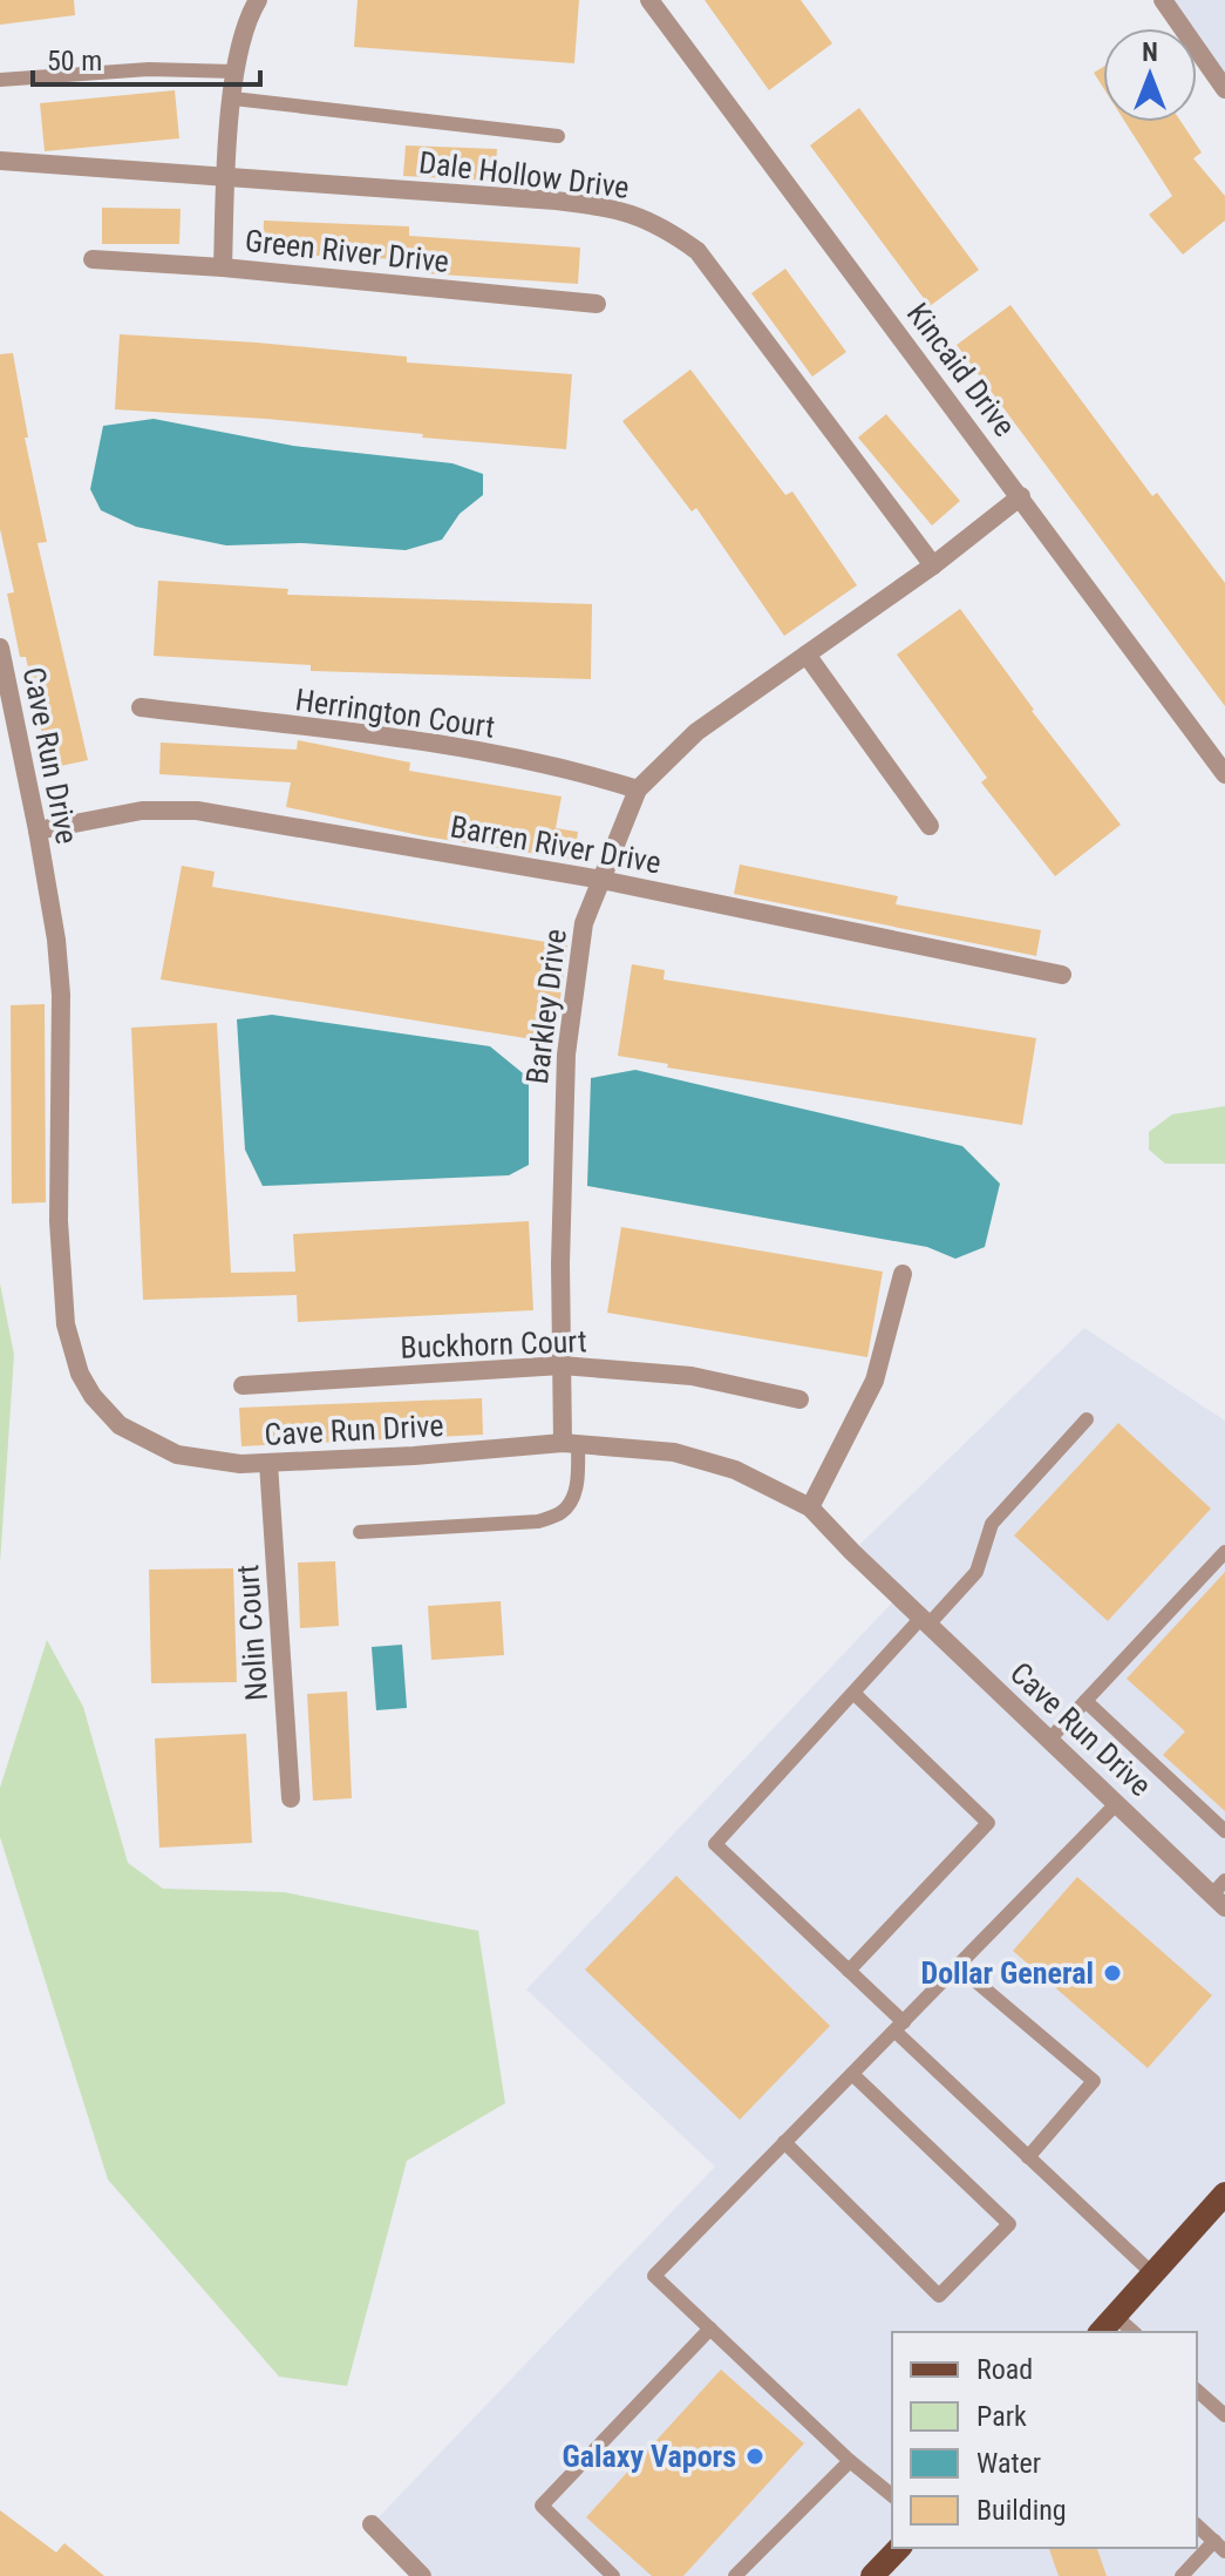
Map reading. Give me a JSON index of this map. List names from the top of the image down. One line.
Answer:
{"streets":{"street":["Dale Hollow Drive","Green River Drive","Kincaid Drive","Herrington Court","Cave Run Drive","Barren River Drive","Barkley Drive","Buckhorn Court","Nolin Court"]},"crossings":[["Dale Hollow Drive","Barkley Drive"],["Kincaid Drive","Barkley Drive"],["Herrington Court","Barkley Drive"],["Cave Run Drive","Barren River Drive"],["Cave Run Drive","Barkley Drive"],["Cave Run Drive","Nolin Court"],["Barren River Drive","Barkley Drive"],["Barkley Drive","Buckhorn Court"]],"places":["Dollar General","Galaxy Vapors"],"legend":["Road","Park","Water","Building"],"scale_bar":"50 m","north":"top"}
